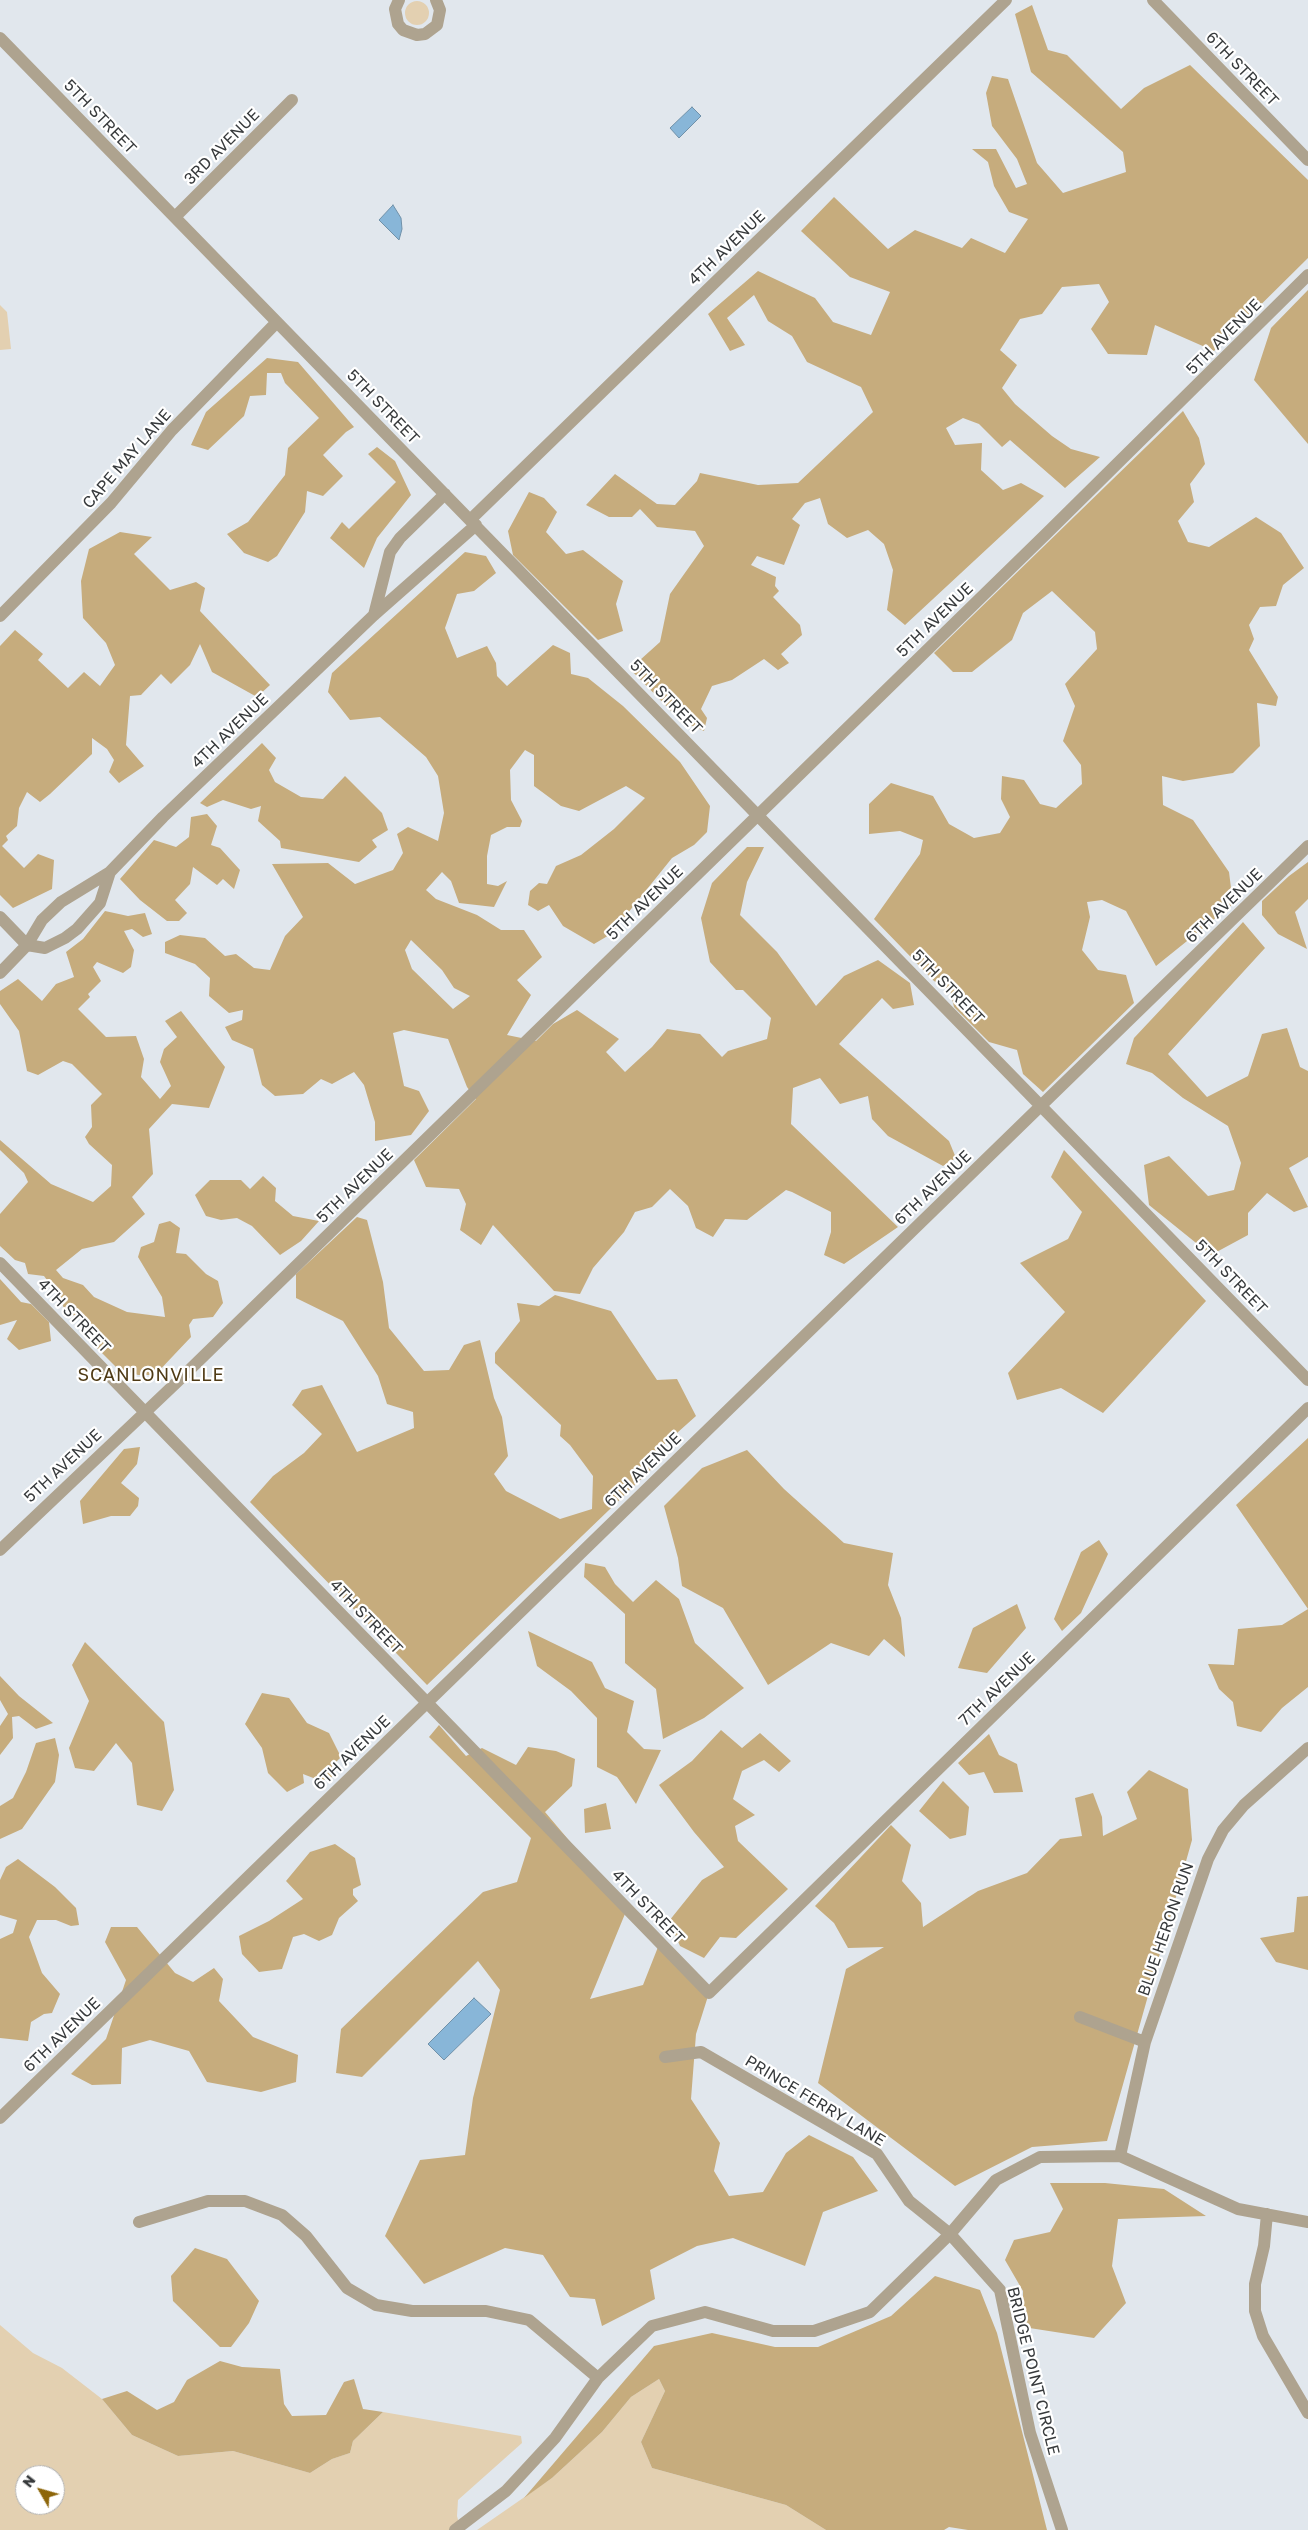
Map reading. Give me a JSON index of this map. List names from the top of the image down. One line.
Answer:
{"streets":{"street":["6TH STREET","5TH STREET","3RD AVENUE","4TH AVENUE","5TH AVENUE","CAPE MAY LANE","6TH AVENUE","4TH STREET","7TH AVENUE","BLUE HERON RUN","PRINCE FERRY LANE","BRIDGE POINT CIRCLE"]},"crossings":[["5TH STREET","3RD AVENUE"],["5TH STREET","4TH AVENUE"],["5TH STREET","5TH AVENUE"],["5TH STREET","CAPE MAY LANE"],["5TH STREET","6TH AVENUE"],["5TH AVENUE","4TH STREET"],["6TH AVENUE","4TH STREET"],["4TH STREET","7TH AVENUE"],["PRINCE FERRY LANE","BRIDGE POINT CIRCLE"]],"districts":["SCANLONVILLE"],"north":"top left"}
